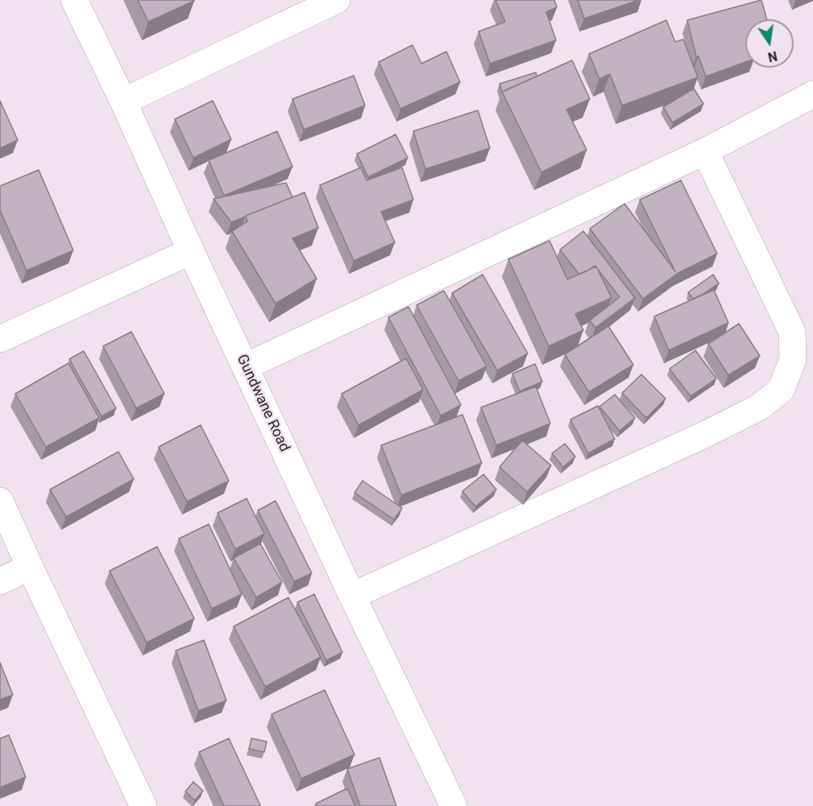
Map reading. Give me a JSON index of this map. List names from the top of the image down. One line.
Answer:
{"streets":{"street":["Gundwane Road"]},"north":"bottom"}
